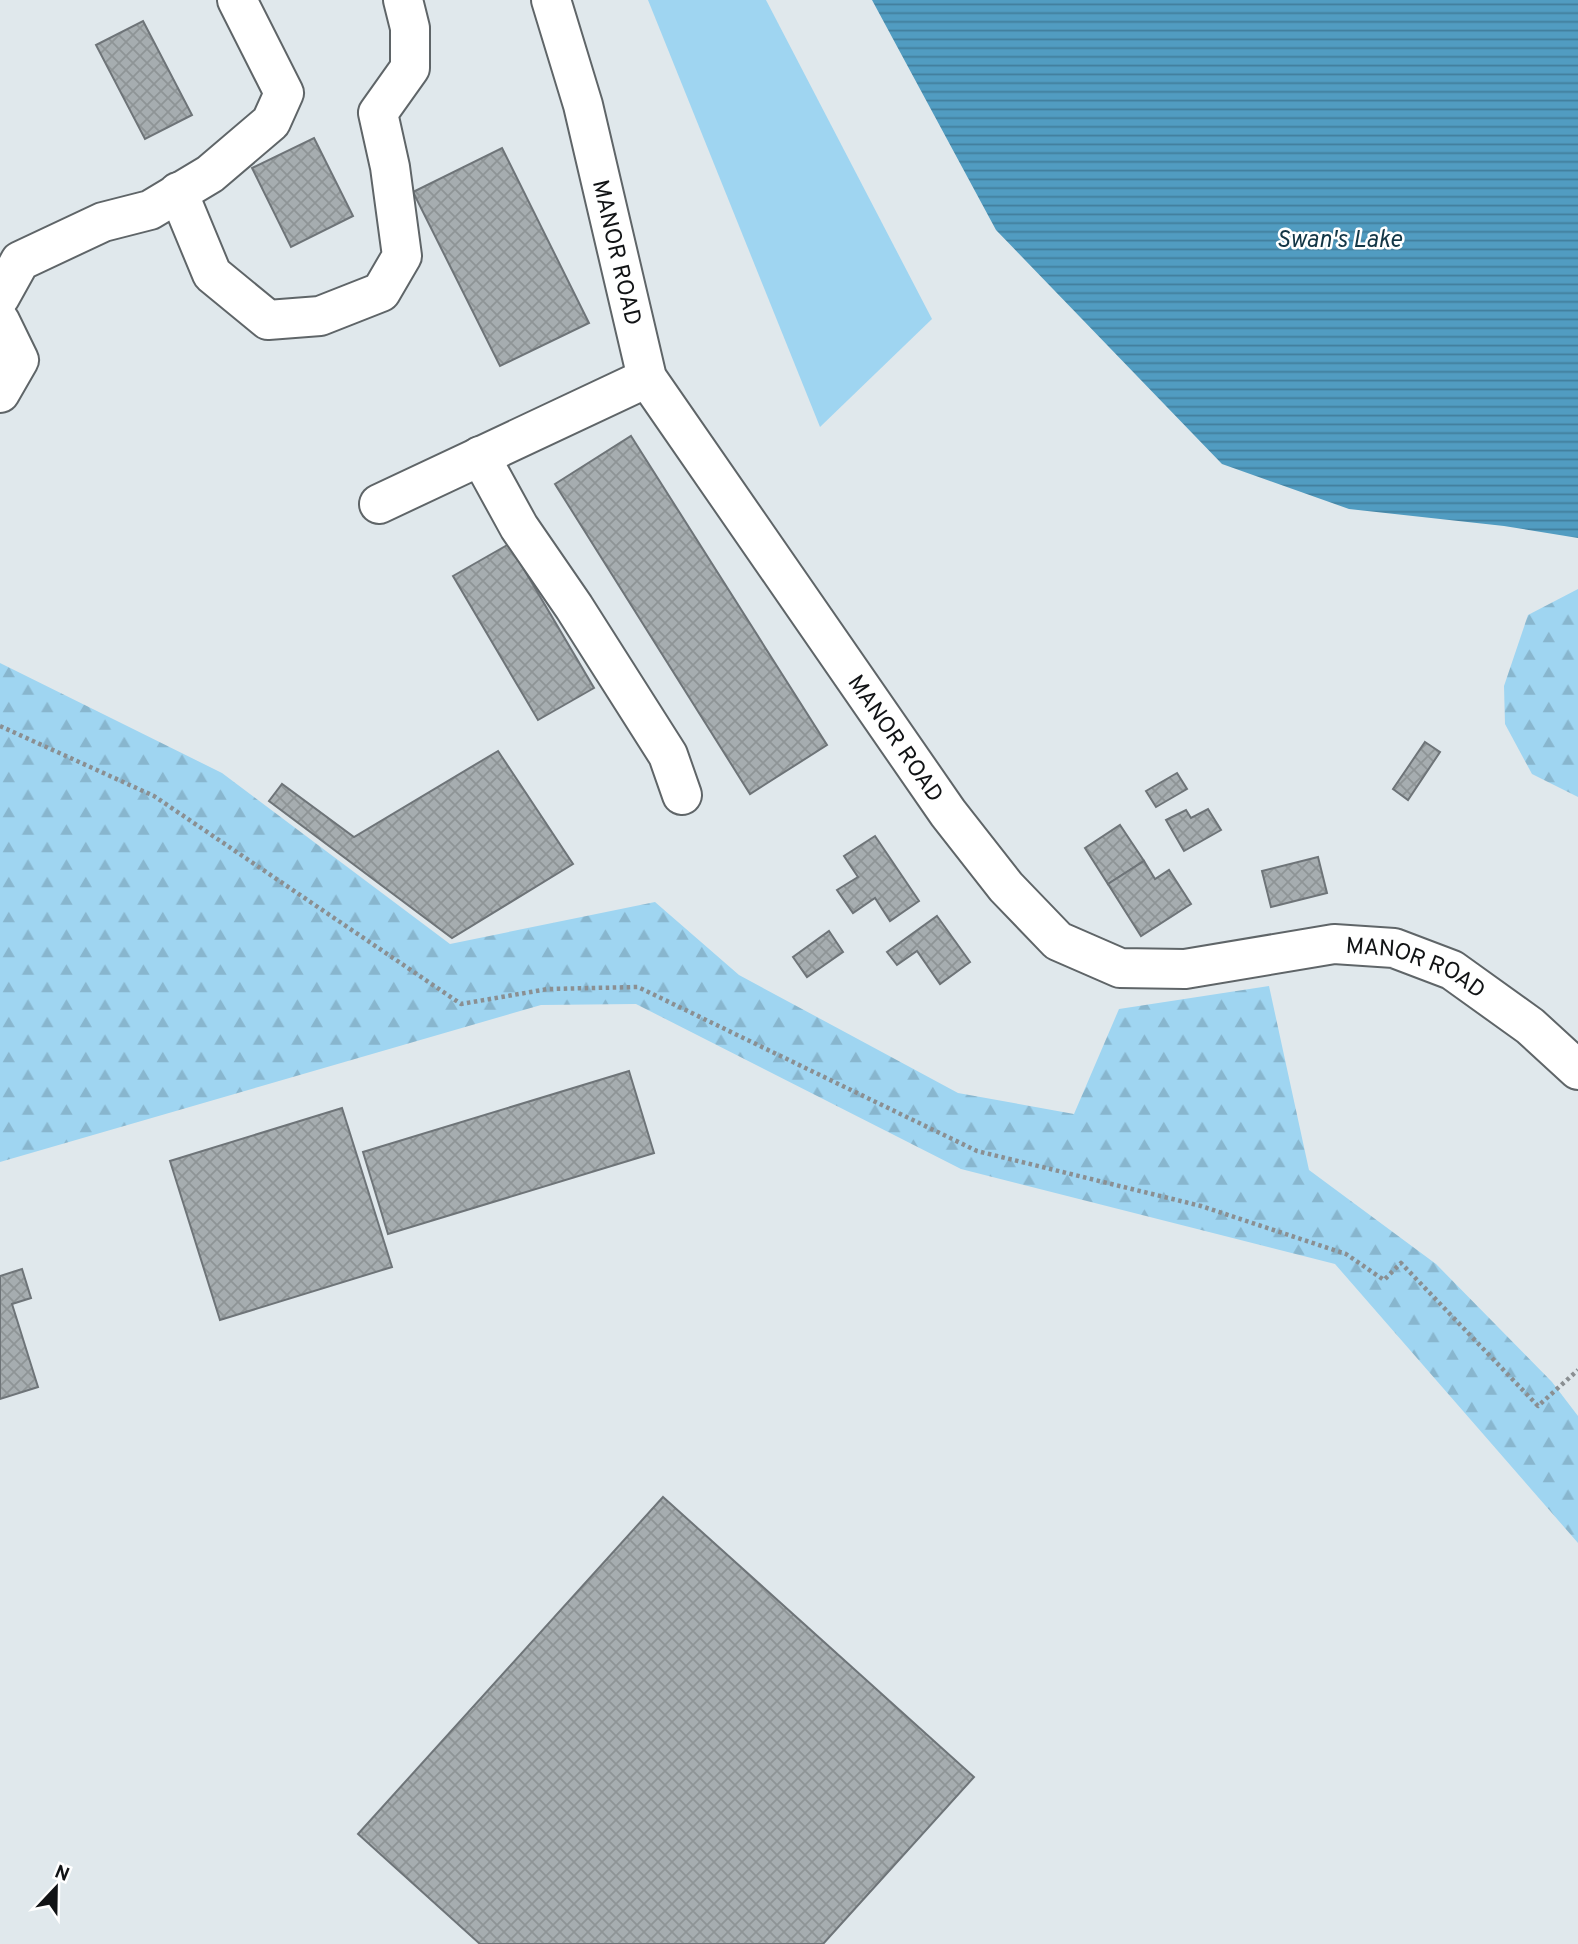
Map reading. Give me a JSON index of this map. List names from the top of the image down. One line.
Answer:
{"streets":{"street":["MANOR ROAD"]},"water":["Swan's Lake"],"north":"top"}
